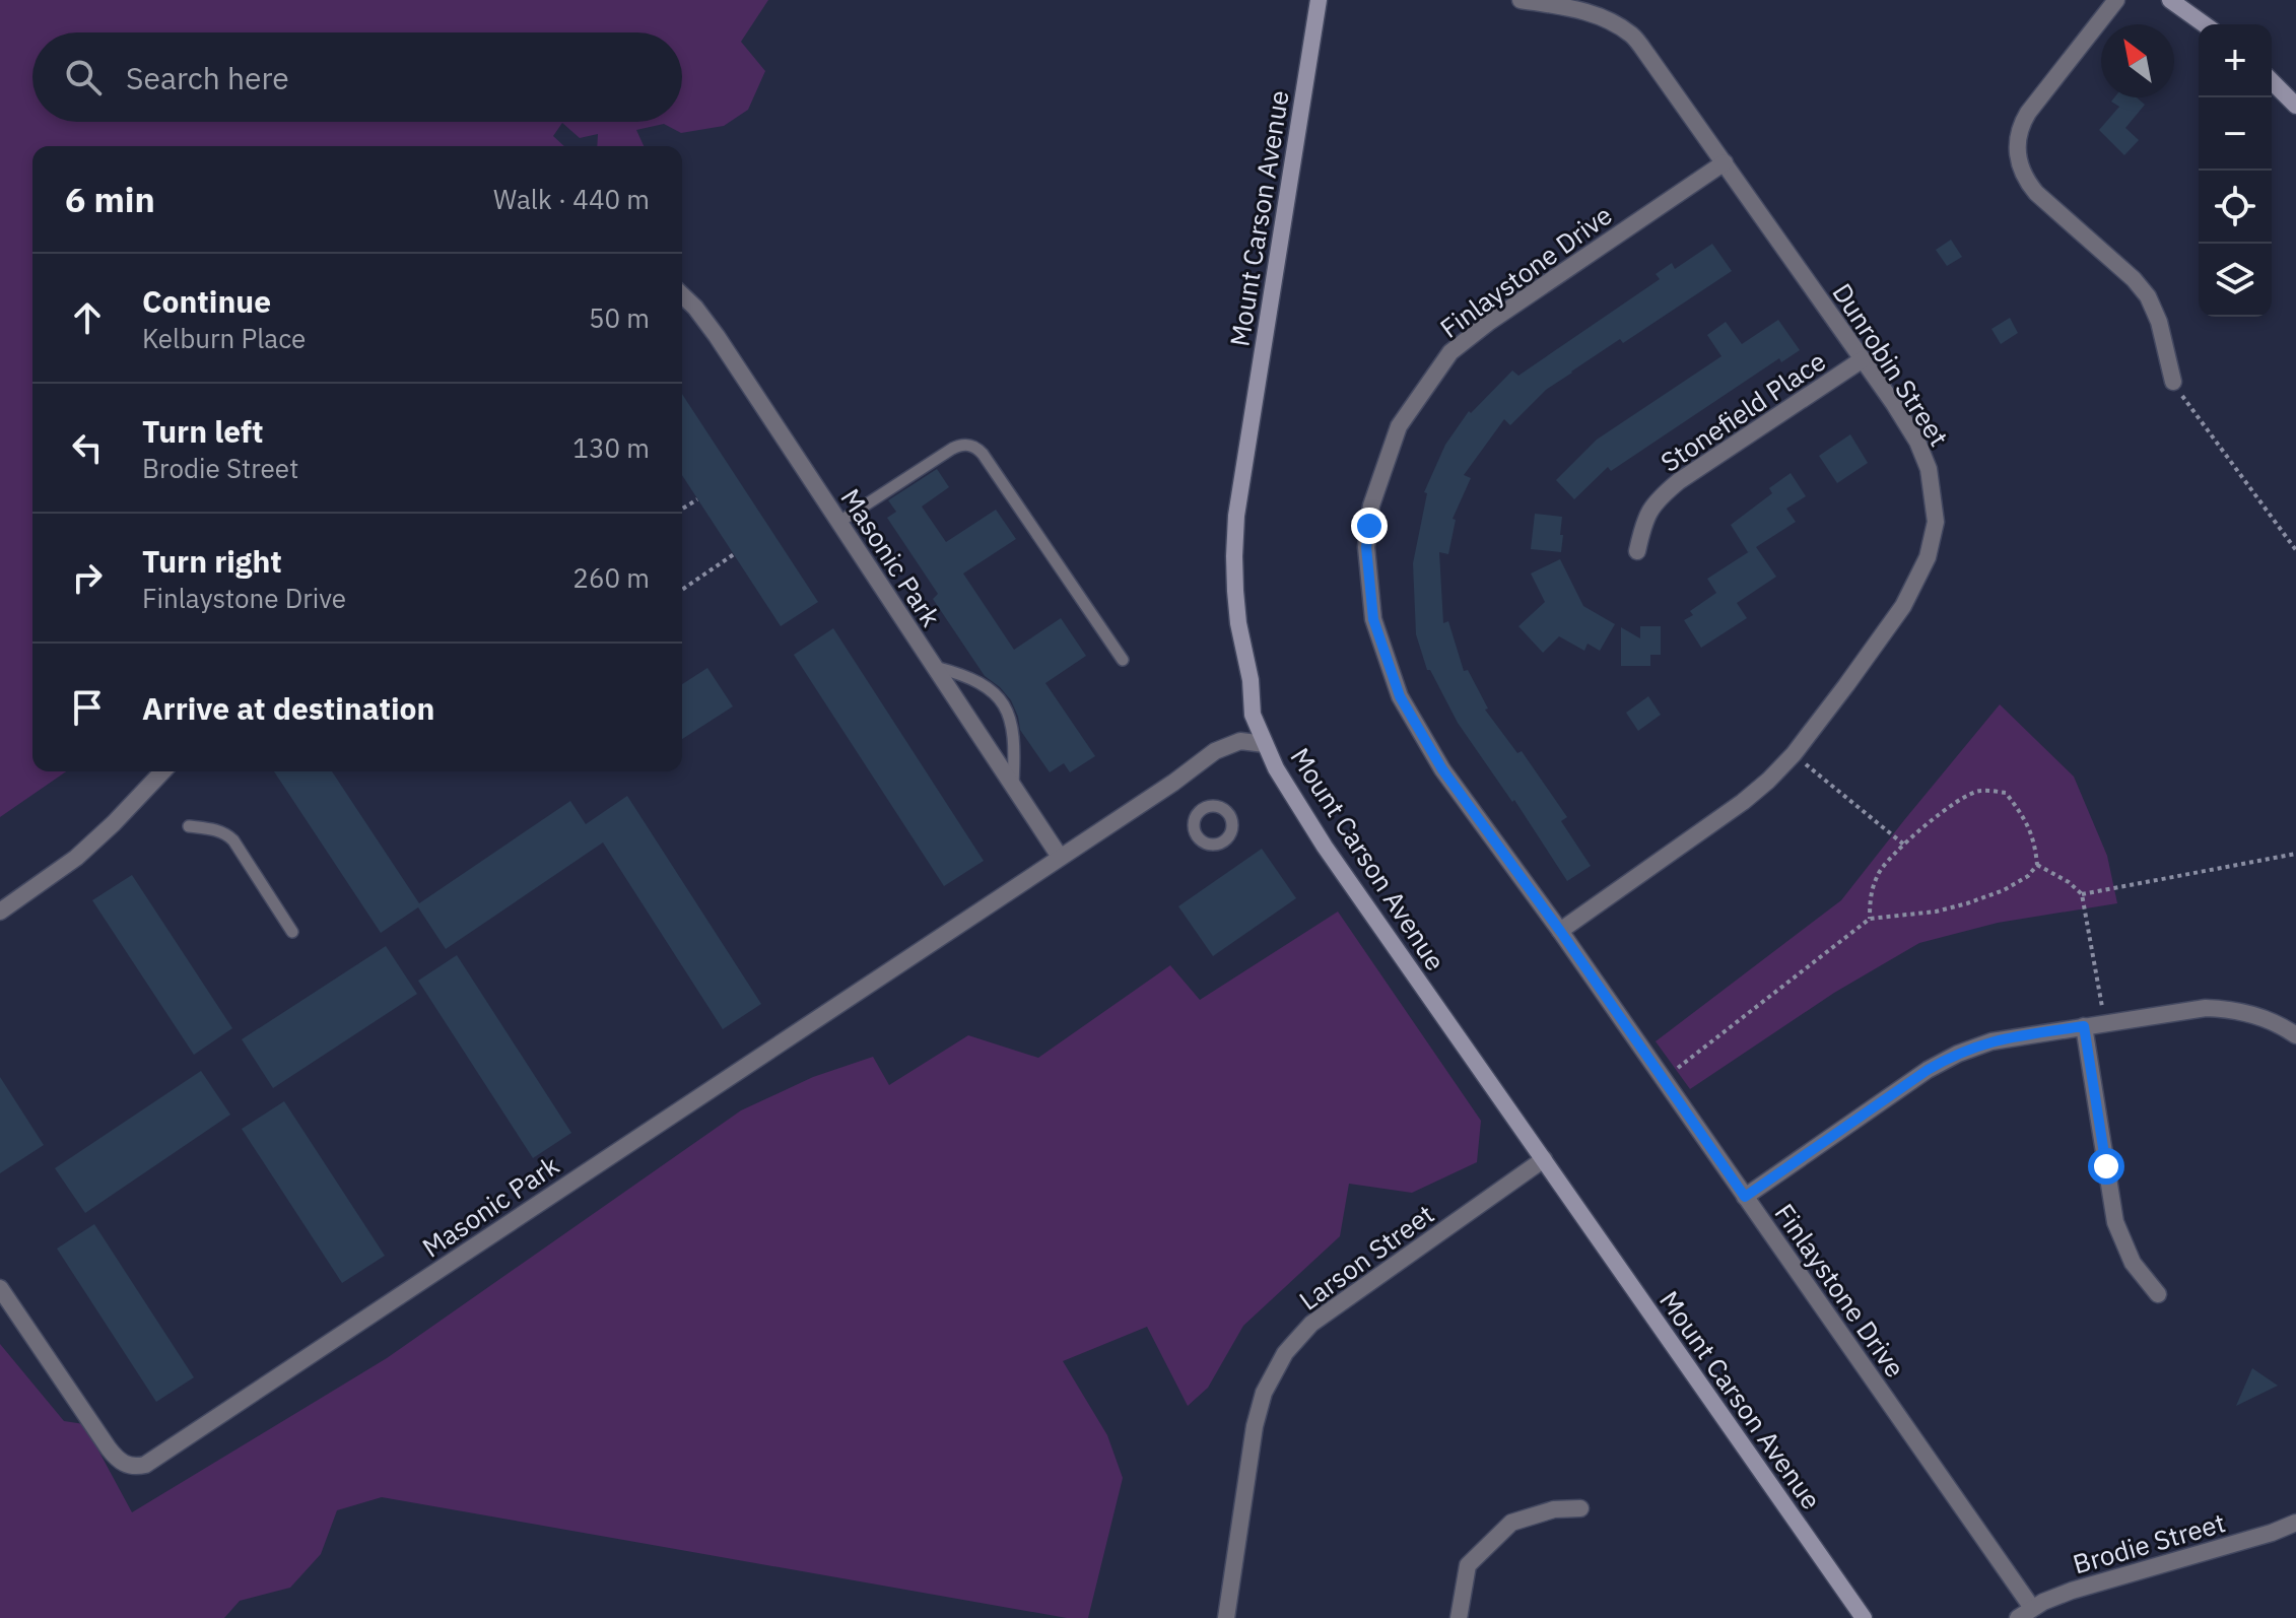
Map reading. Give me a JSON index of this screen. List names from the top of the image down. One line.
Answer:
{"streets":{"main road":["Mount Carson Avenue"],"street":["Finlaystone Drive","Dunrobin Street","Stonefield Place","Masonic Park","Larson Street","Brodie Street"]},"crossings":[["Mount Carson Avenue","Masonic Park"],["Mount Carson Avenue","Larson Street"],["Finlaystone Drive","Dunrobin Street"],["Finlaystone Drive","Brodie Street"],["Dunrobin Street","Stonefield Place"]],"north":"top left","page":{"map_buttons":["+","−"],"search":"Search here","heading":["6 min","Walk · 440 m"],"list":[["Continue","Kelburn Place","50 m"],["Turn left","Brodie Street","130 m"],["Turn right","Finlaystone Drive","260 m"],"Arrive at destination"]}}
